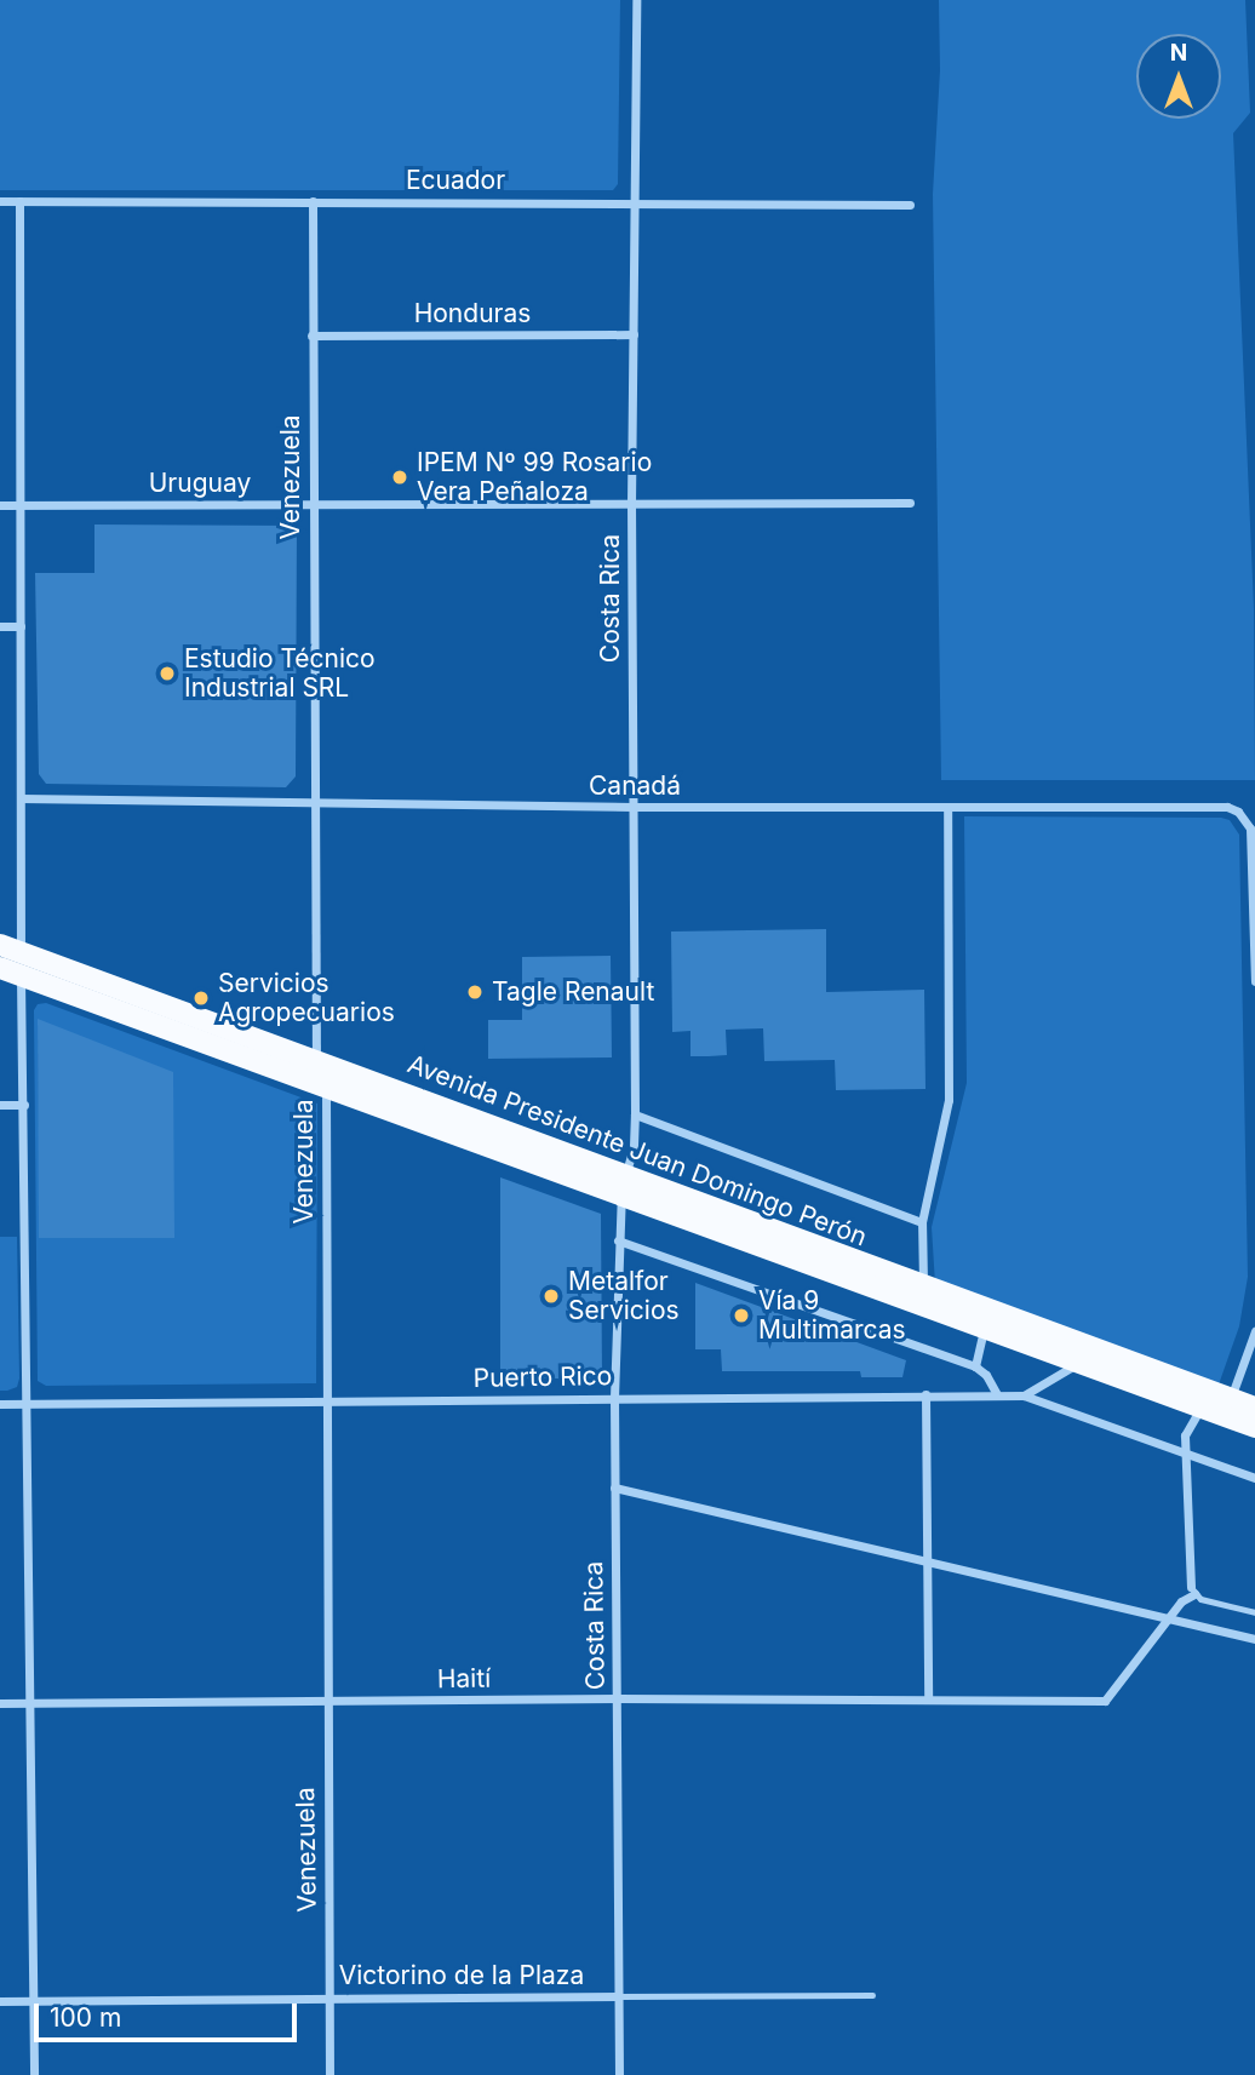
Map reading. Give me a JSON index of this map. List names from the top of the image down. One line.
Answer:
{"streets":{"main road":["Avenida Presidente Juan Domingo Perón"],"street":["Ecuador","Honduras","Venezuela","Uruguay","Costa Rica","Canadá","Puerto Rico","Haití","Victorino de la Plaza"]},"crossings":[["Ecuador","Venezuela"],["Ecuador","Costa Rica"],["Honduras","Venezuela"],["Honduras","Costa Rica"],["Venezuela","Uruguay"],["Venezuela","Canadá"],["Venezuela","Avenida Presidente Juan Domingo Perón"],["Venezuela","Puerto Rico"],["Venezuela","Haití"],["Venezuela","Victorino de la Plaza"],["Uruguay","Costa Rica"],["Costa Rica","Canadá"],["Costa Rica","Avenida Presidente Juan Domingo Perón"],["Costa Rica","Puerto Rico"],["Costa Rica","Haití"],["Costa Rica","Victorino de la Plaza"]],"places":["IPEM Nº 99 Rosario Vera Peñaloza","Estudio Técnico Industrial SRL","Tagle Renault","Servicios Agropecuarios","Metalfor Servicios","Vía 9 Multimarcas"],"scale_bar":"100 m","north":"top"}
